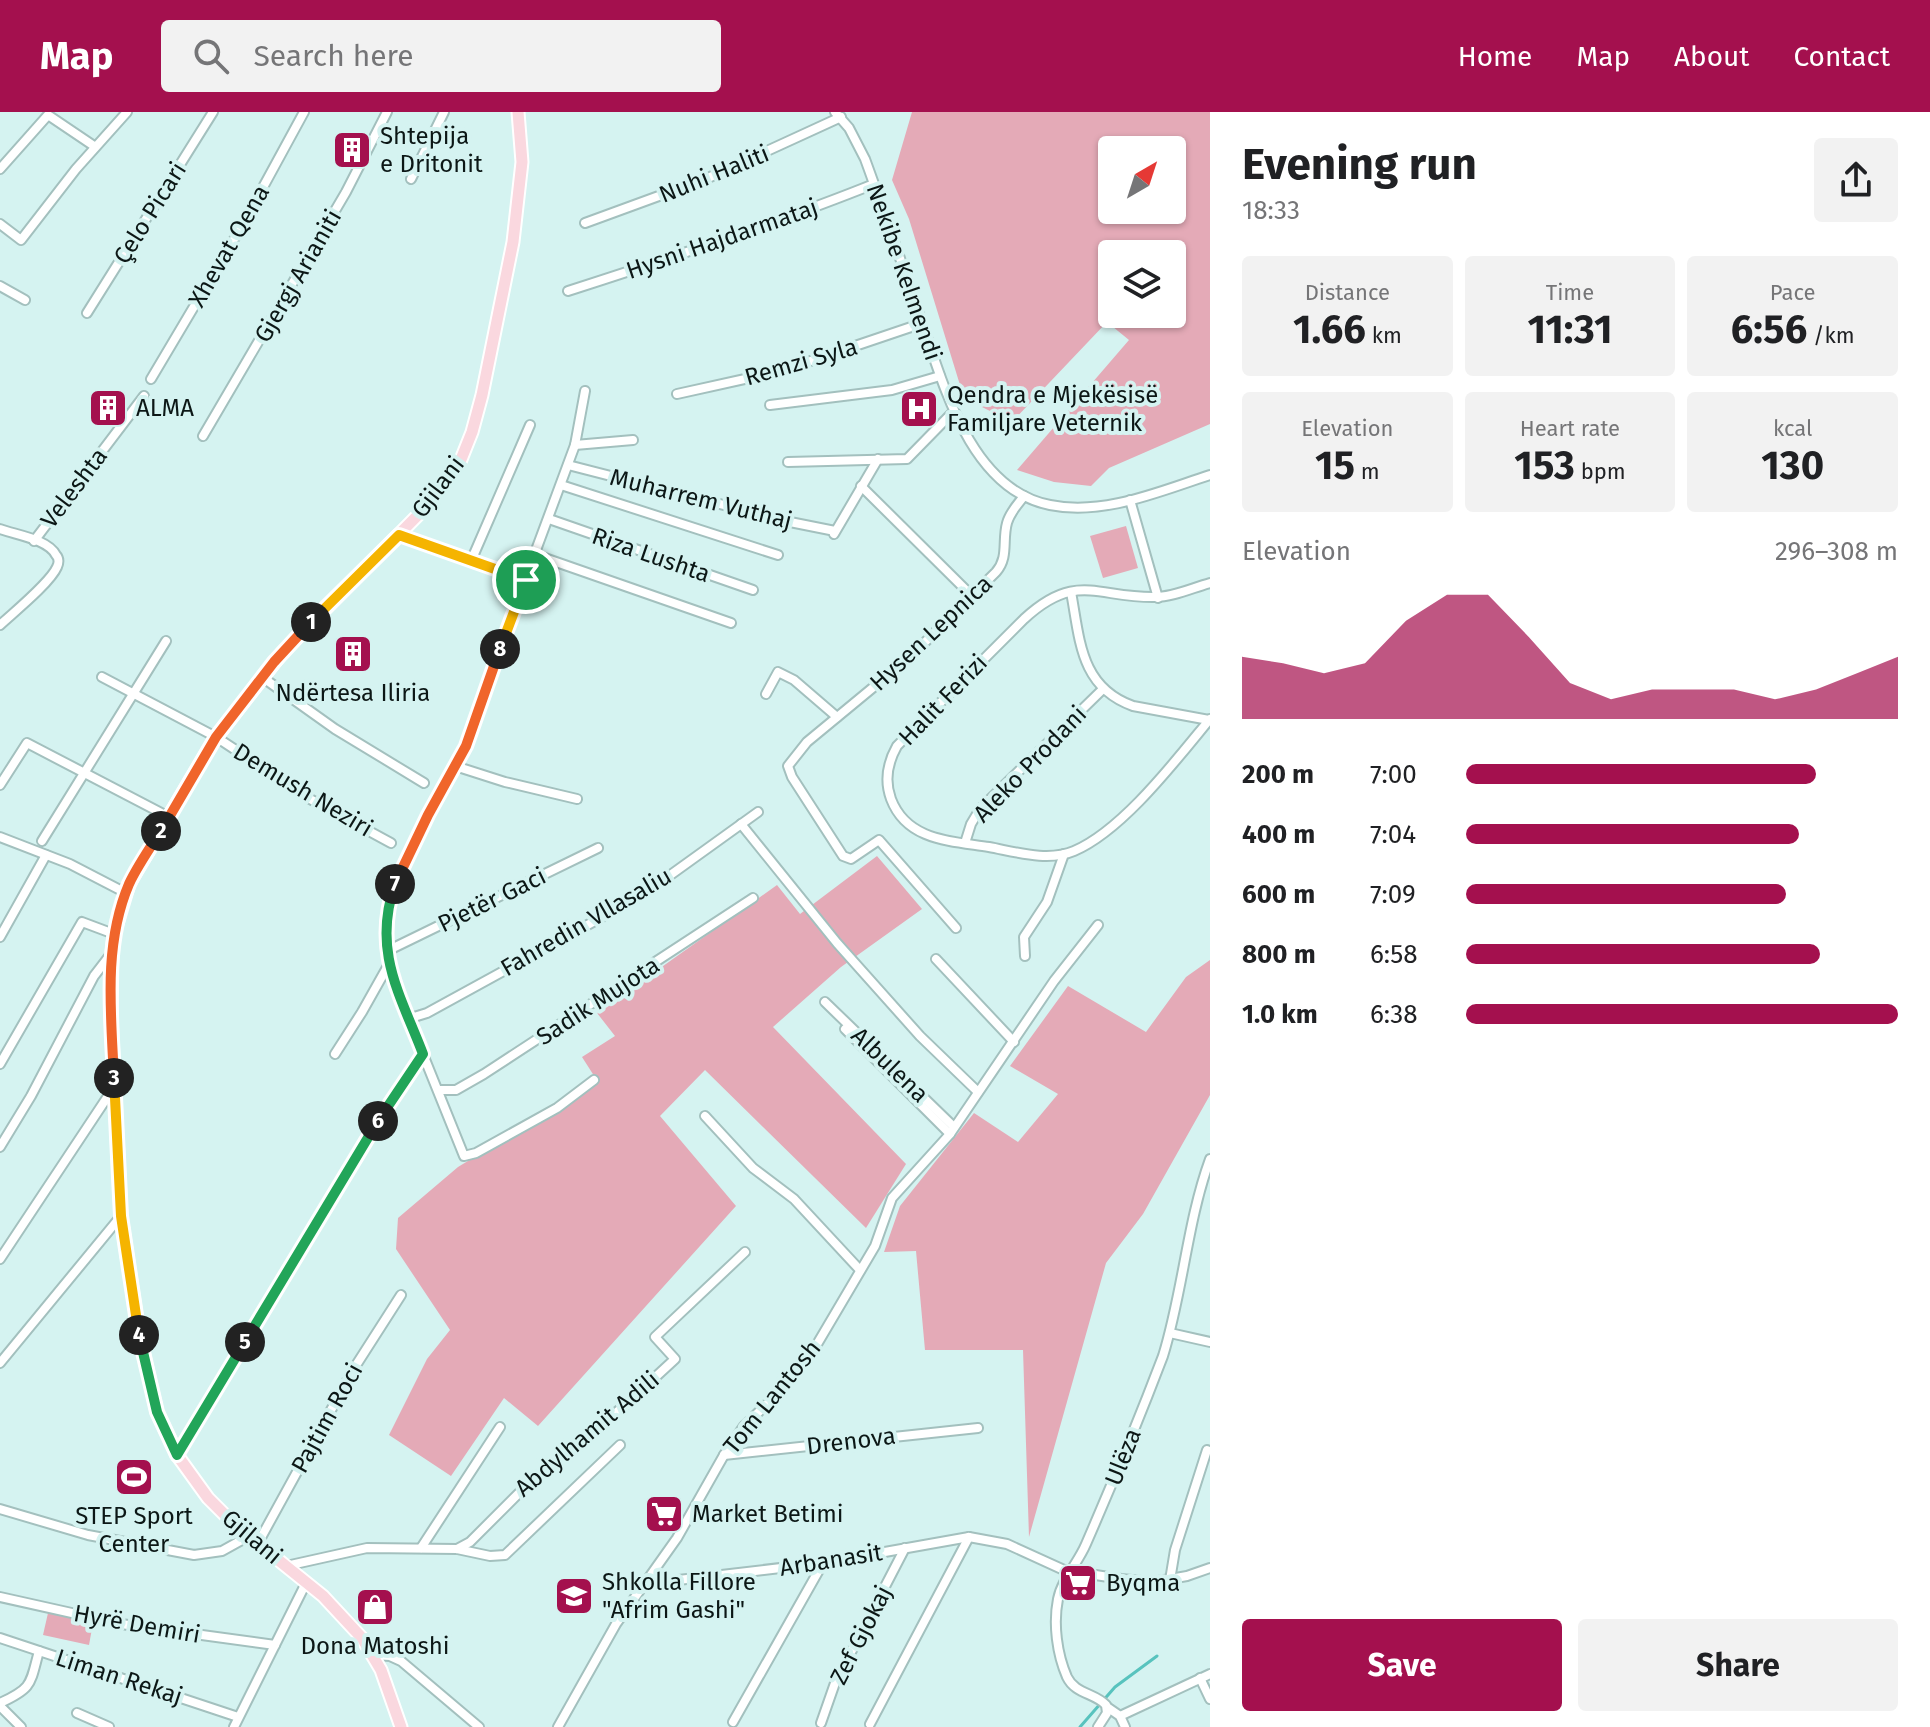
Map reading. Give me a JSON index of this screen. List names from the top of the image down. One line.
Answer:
{"streets":{"main road":["Gjilani"],"street":["Nuhi Haliti","Çelo Picari","Hysni Hajdarmataj","Xhevat Qena","Nekibe Kelmendi","Gjergj Arianiti","Remzi Syla","Veleshta","Muharrem Vuthaj","Riza Lushta","Hysen Lepnica","Halit Ferizi","Aleko Prodani","Demush Neziri","Pjetër Gaci","Fahredin Vllasaliu","Sadik Mujota","Albulena","Tom Lantosh","Pajtim Roci","Abdylhamit Adili","Drenova","Ulëza","Arbanasit","Hyrë Demiri","Zef Gjokaj","Liman Rekaj"]},"crossings":[["Nuhi Haliti","Nekibe Kelmendi"],["Hysni Hajdarmataj","Nekibe Kelmendi"],["Nekibe Kelmendi","Remzi Syla"],["Nekibe Kelmendi","Hysen Lepnica"],["Gjilani","Demush Neziri"],["Gjilani","Pajtim Roci"],["Halit Ferizi","Aleko Prodani"],["Albulena","Tom Lantosh"],["Tom Lantosh","Drenova"],["Tom Lantosh","Arbanasit"],["Ulëza","Arbanasit"],["Arbanasit","Zef Gjokaj"]],"places":{"building":["Shtepija e Dritonit","ALMA","Ndërtesa Iliria"],"hospital":["Qendra e Mjekësisë Familjare Veternik"],"sports":["STEP Sport Center"],"supermarket":["Market Betimi","Byqma"],"school or university":["Shkolla Fillore \"Afrim Gashi\""],"shop":["Dona Matoshi"]},"north":"top right","page":{"header":"Map","search":"Search here","nav":["Home","Map","About","Contact"],"heading":["Evening run","18:33"],"stats":[["Distance","1.66 km"],["Time","11:31"],["Pace","6:56 /km"],["Elevation","15 m"],["Heart rate","153 bpm"],["kcal","130"]],"chart":["Elevation","296–308 m"],"pins":["1","8","2","7","3","6","4","5"],"list":[{"name":"200 m","note":"7:00"},{"name":"400 m","note":"7:04"},{"name":"600 m","note":"7:09"},{"name":"800 m","note":"6:58"},{"name":"1.0 km","note":"6:38"}],"buttons":["Save","Share"]}}
